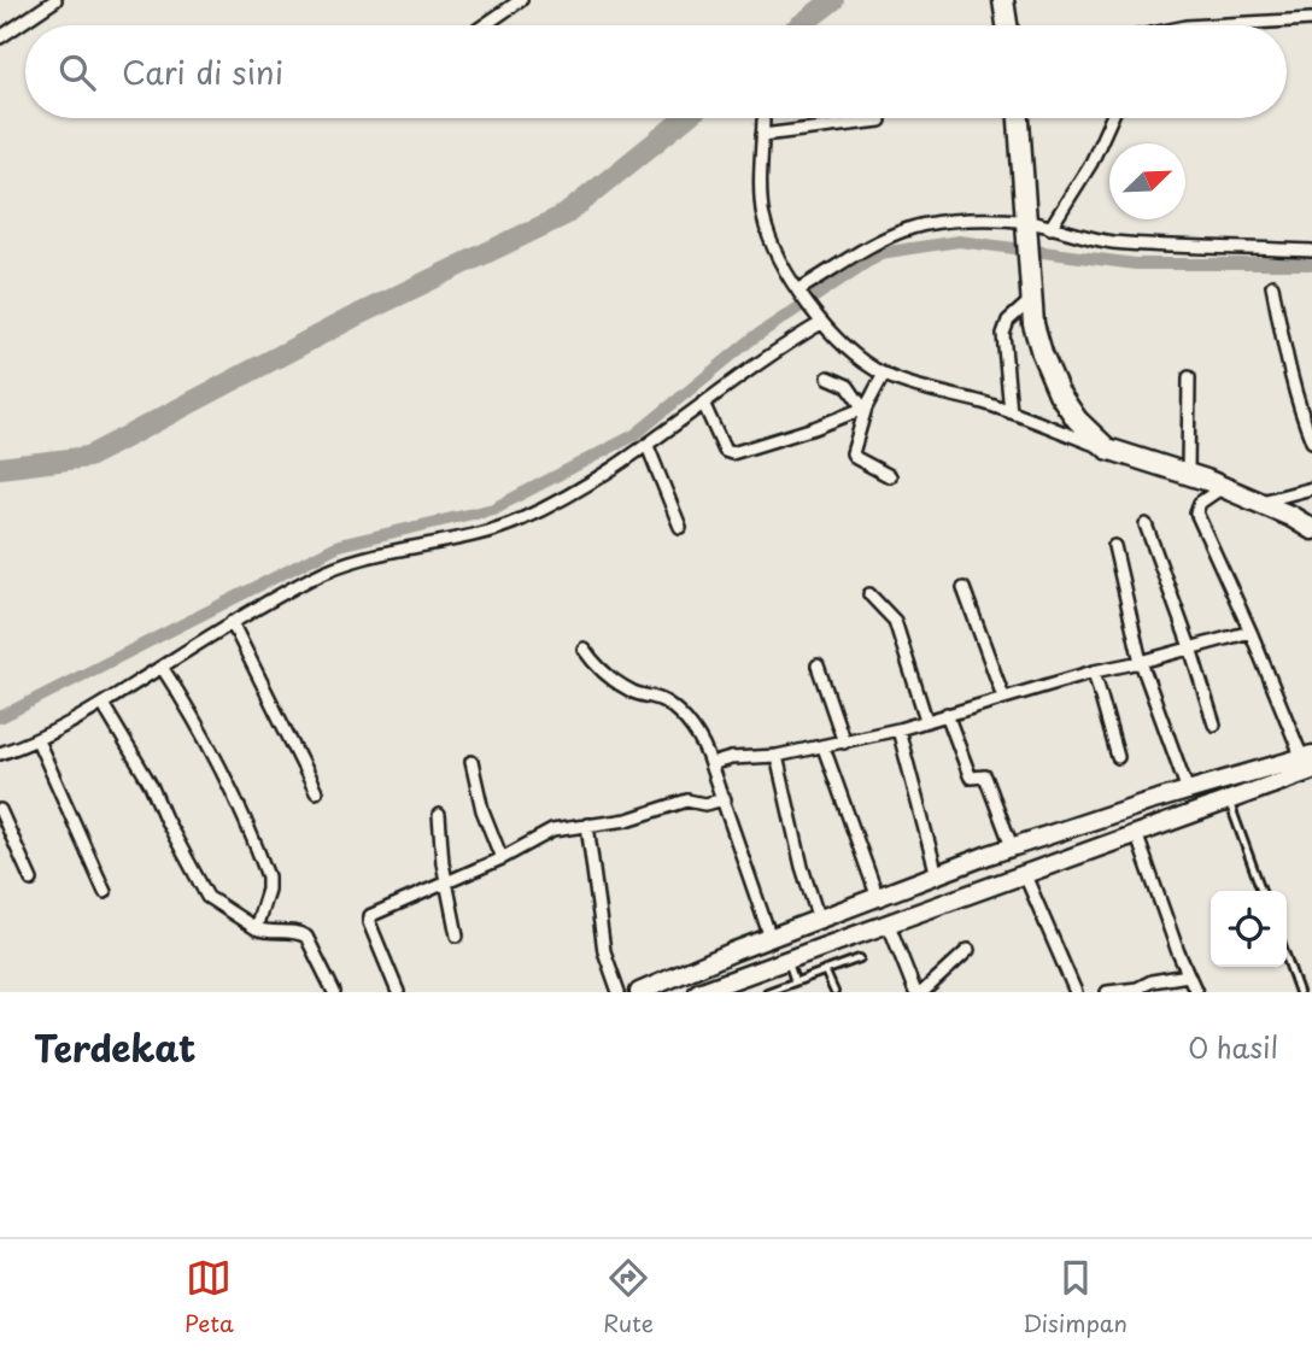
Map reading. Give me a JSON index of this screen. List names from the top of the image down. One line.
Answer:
{"north":"top right","page":{"search":"Cari di sini","heading":["Terdekat","0 hasil"],"nav":["Peta","Rute","Disimpan"]}}
